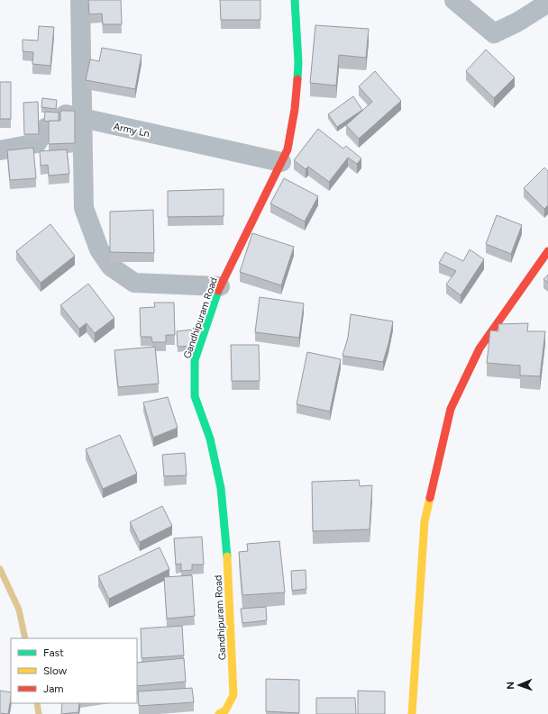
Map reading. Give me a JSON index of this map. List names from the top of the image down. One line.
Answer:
{"streets":{"street":["Army Ln","Gandhipuram Road"]},"crossings":[["Army Ln","Gandhipuram Road"]],"legend":["Fast","Slow","Jam"],"north":"left"}
